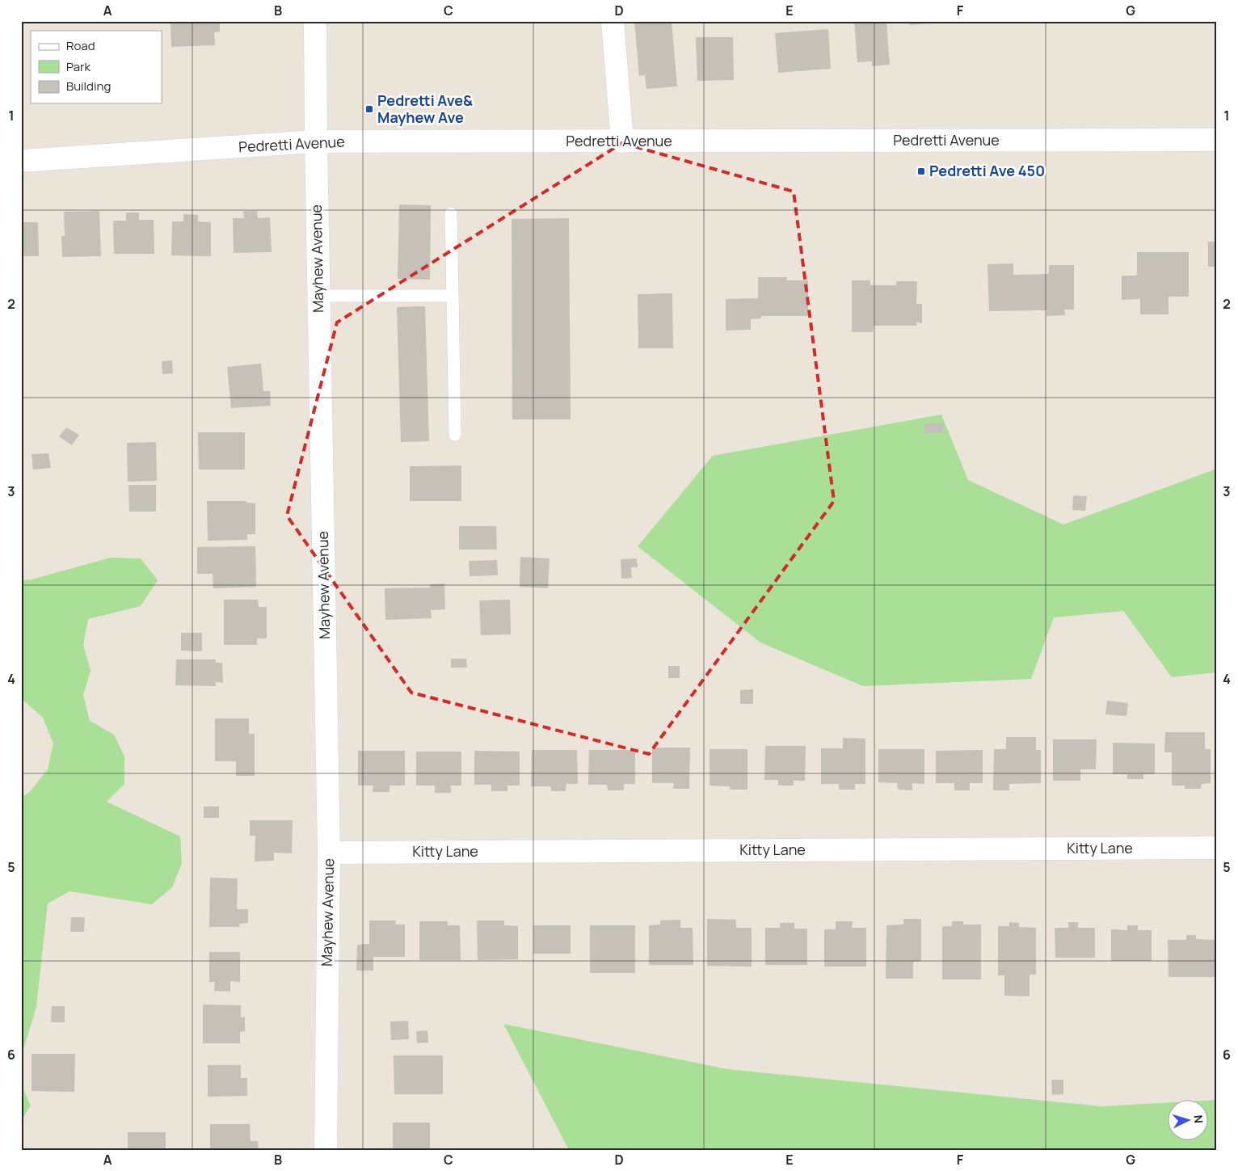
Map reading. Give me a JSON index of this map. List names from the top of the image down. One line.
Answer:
{"streets":{"street":["Pedretti Avenue","Mayhew Avenue","Kitty Lane"]},"crossings":[["Pedretti Avenue","Mayhew Avenue"],["Mayhew Avenue","Kitty Lane"]],"places":{"transit":["Pedretti Ave& Mayhew Ave","Pedretti Ave 450"]},"legend":["Road","Park","Building"],"north":"right","grid":{"columns":["A","B","C","D","E","F","G"],"rows":["1","2","3","4","5","6"]}}
